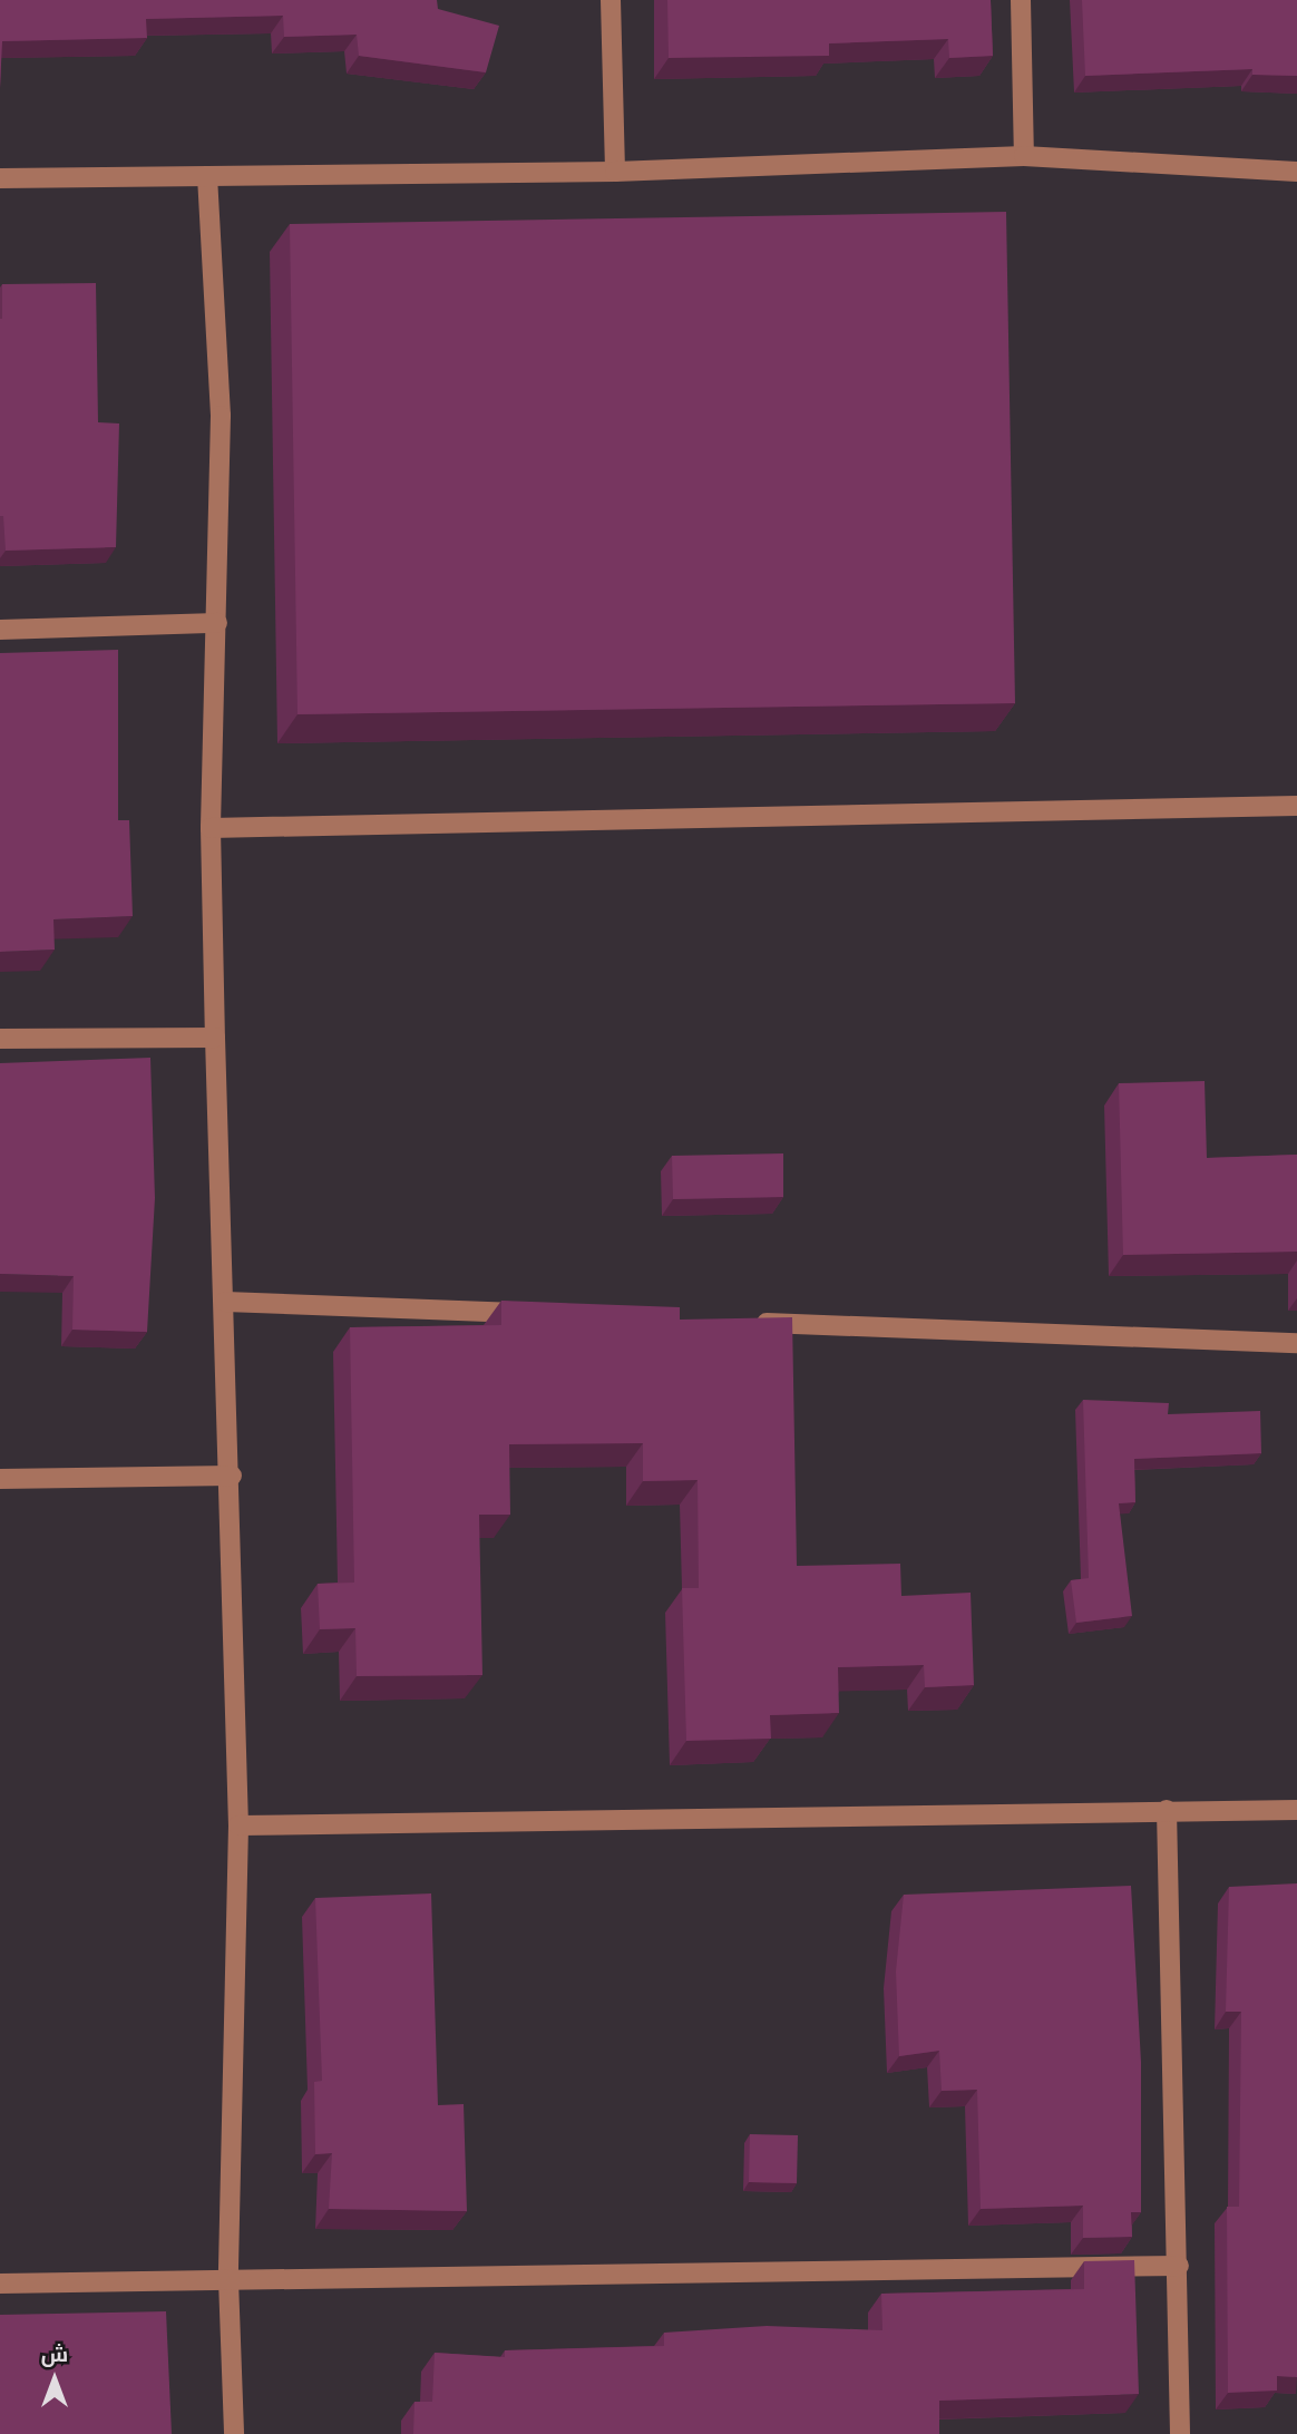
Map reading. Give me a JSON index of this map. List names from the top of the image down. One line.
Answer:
{"north":"top"}
